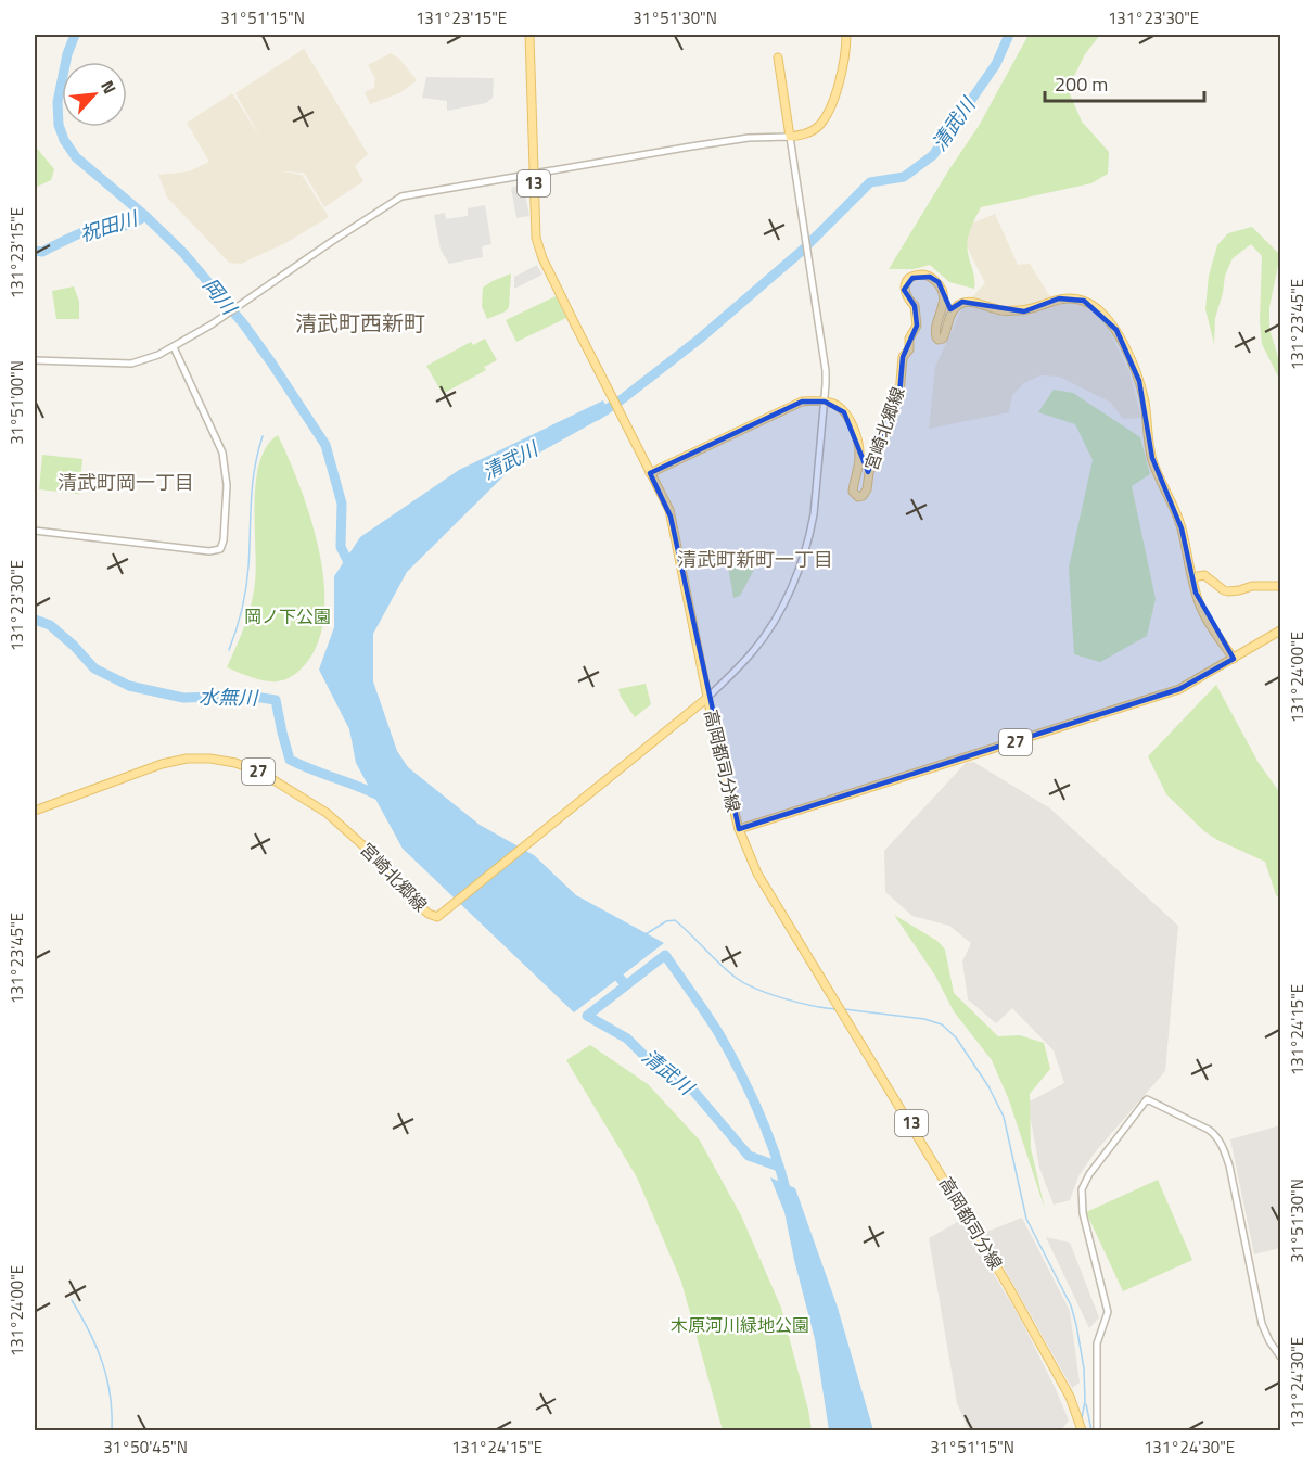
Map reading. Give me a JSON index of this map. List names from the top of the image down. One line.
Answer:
{"streets":{"main road":["13","宮崎北郷線","27","高岡都司分線"]},"crossings":[["宮崎北郷線","27"],["宮崎北郷線","高岡都司分線"],["27","高岡都司分線"]],"districts":["清武町西新町","清武町岡一丁目","清武町新町一丁目"],"water":["清武川","祝田川","岡川","水無川"],"parks":["岡ノ下公園","木原河川緑地公園"],"scale_bar":"200 m","north":"top right","coordinates":["31°51'15\"N","131°23'15\"E","31°51'30\"N","131°23'30\"E","131°23'45\"E","31°51'00\"N","131°24'00\"E","131°24'15\"E","131°24'30\"E","31°50'45\"N"]}
